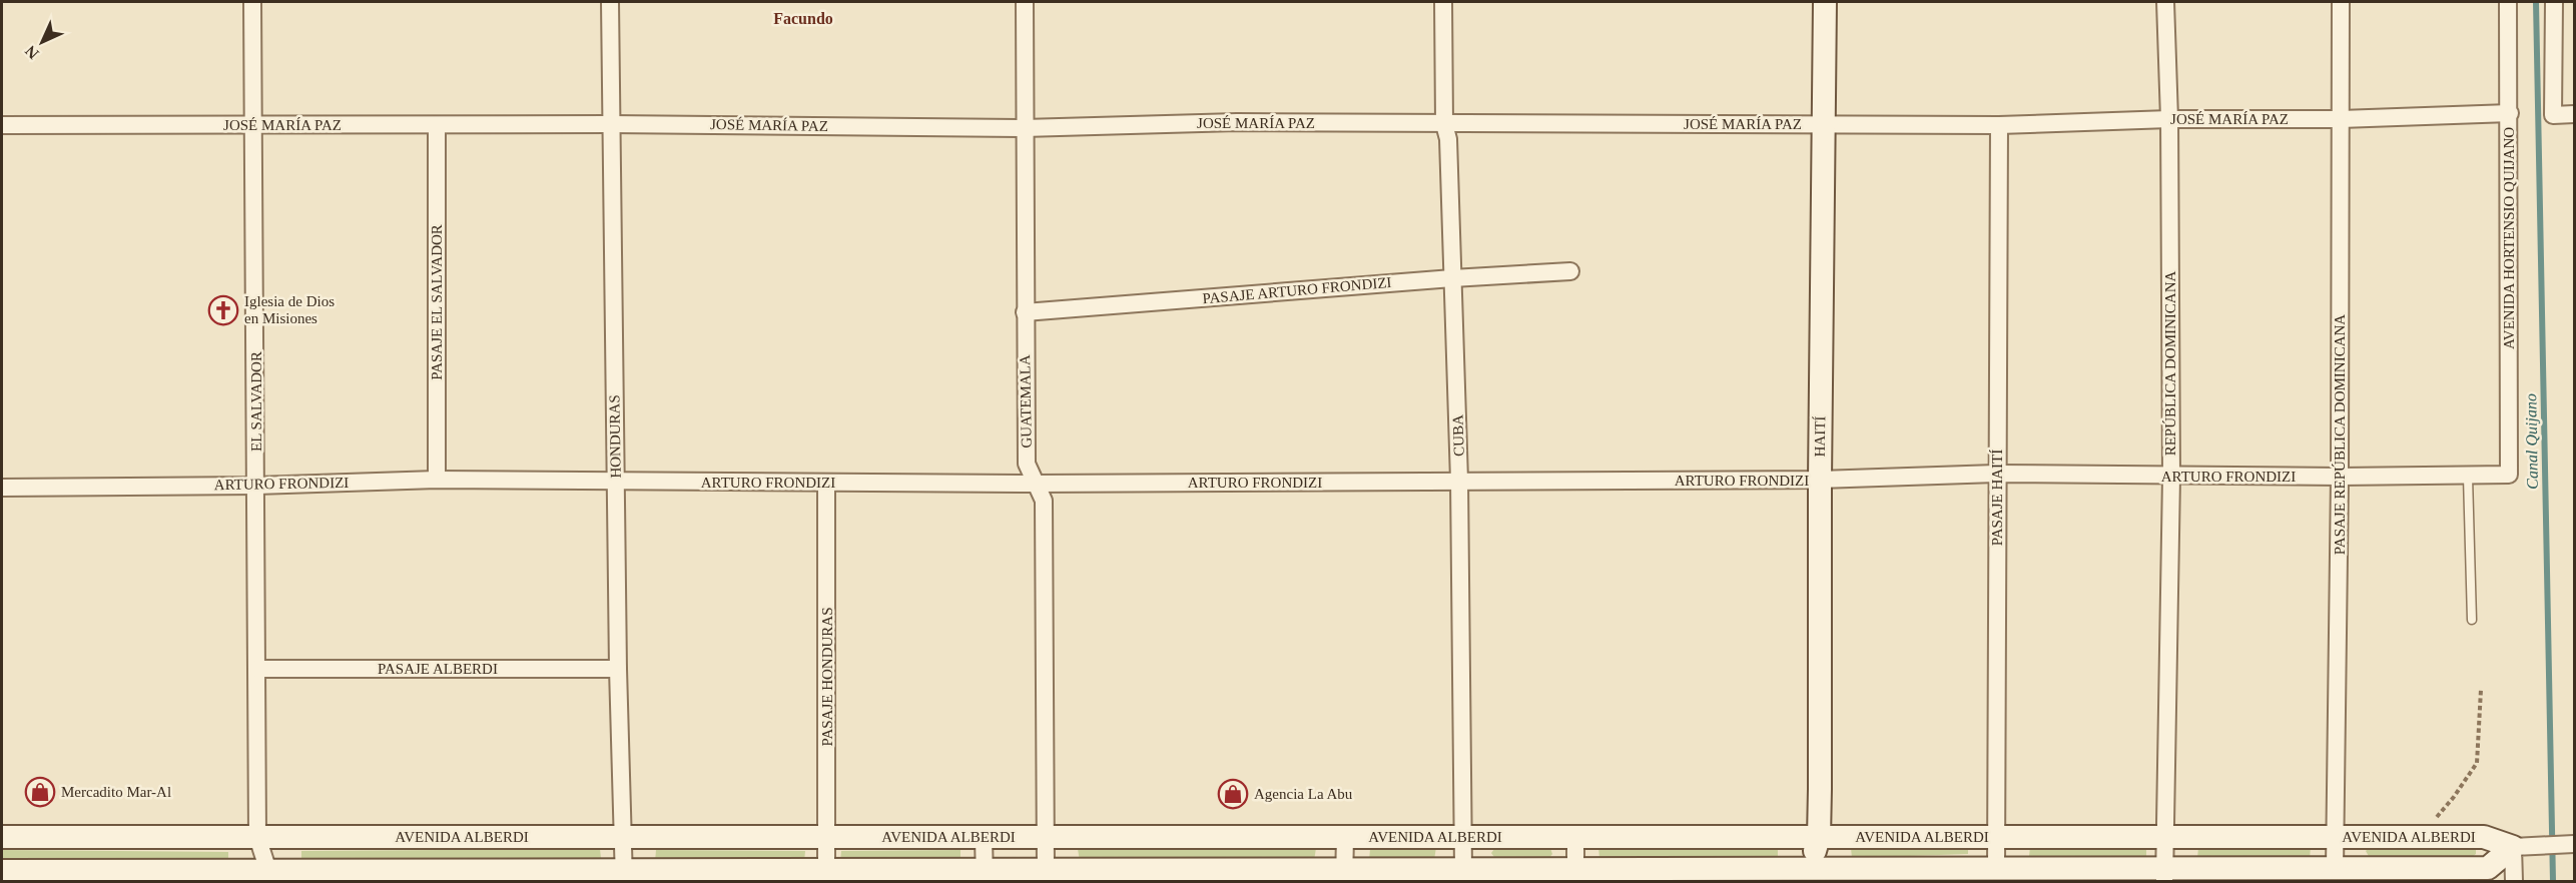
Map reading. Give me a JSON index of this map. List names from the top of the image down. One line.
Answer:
{"streets":{"main road":["HAITÍ","AVENIDA ALBERDI"],"street":["JOSÉ MARÍA PAZ","AVENIDA HORTENSIO QUIJANO","PASAJE ARTURO FRONDIZI","PASAJE EL SALVADOR","REPÚBLICA DOMINICANA","EL SALVADOR","GUATEMALA","PASAJE REPÚBLICA DOMINICANA","CUBA","HONDURAS","ARTURO FRONDIZI","PASAJE HAITÍ","PASAJE ALBERDI","PASAJE HONDURAS"]},"crossings":[["JOSÉ MARÍA PAZ","AVENIDA HORTENSIO QUIJANO"],["JOSÉ MARÍA PAZ","PASAJE EL SALVADOR"],["JOSÉ MARÍA PAZ","REPÚBLICA DOMINICANA"],["JOSÉ MARÍA PAZ","EL SALVADOR"],["JOSÉ MARÍA PAZ","GUATEMALA"],["JOSÉ MARÍA PAZ","PASAJE REPÚBLICA DOMINICANA"],["JOSÉ MARÍA PAZ","CUBA"],["JOSÉ MARÍA PAZ","HONDURAS"],["JOSÉ MARÍA PAZ","HAITÍ"],["JOSÉ MARÍA PAZ","PASAJE HAITÍ"],["AVENIDA HORTENSIO QUIJANO","ARTURO FRONDIZI"],["PASAJE ARTURO FRONDIZI","GUATEMALA"],["PASAJE ARTURO FRONDIZI","CUBA"],["PASAJE EL SALVADOR","ARTURO FRONDIZI"],["REPÚBLICA DOMINICANA","ARTURO FRONDIZI"],["REPÚBLICA DOMINICANA","AVENIDA ALBERDI"],["EL SALVADOR","ARTURO FRONDIZI"],["EL SALVADOR","PASAJE ALBERDI"],["EL SALVADOR","AVENIDA ALBERDI"],["GUATEMALA","ARTURO FRONDIZI"],["GUATEMALA","AVENIDA ALBERDI"],["PASAJE REPÚBLICA DOMINICANA","ARTURO FRONDIZI"],["PASAJE REPÚBLICA DOMINICANA","AVENIDA ALBERDI"],["CUBA","ARTURO FRONDIZI"],["CUBA","AVENIDA ALBERDI"],["HONDURAS","ARTURO FRONDIZI"],["HONDURAS","PASAJE ALBERDI"],["HONDURAS","AVENIDA ALBERDI"],["HAITÍ","ARTURO FRONDIZI"],["HAITÍ","AVENIDA ALBERDI"],["ARTURO FRONDIZI","PASAJE HAITÍ"],["ARTURO FRONDIZI","PASAJE HONDURAS"],["PASAJE HAITÍ","AVENIDA ALBERDI"],["PASAJE HONDURAS","AVENIDA ALBERDI"]],"districts":["Facundo"],"water":["Canal Quijano"],"places":{"church":["Iglesia de Dios en Misiones"],"shop":["Mercadito Mar-Al","Agencia La Abu"]},"north":"bottom left"}
